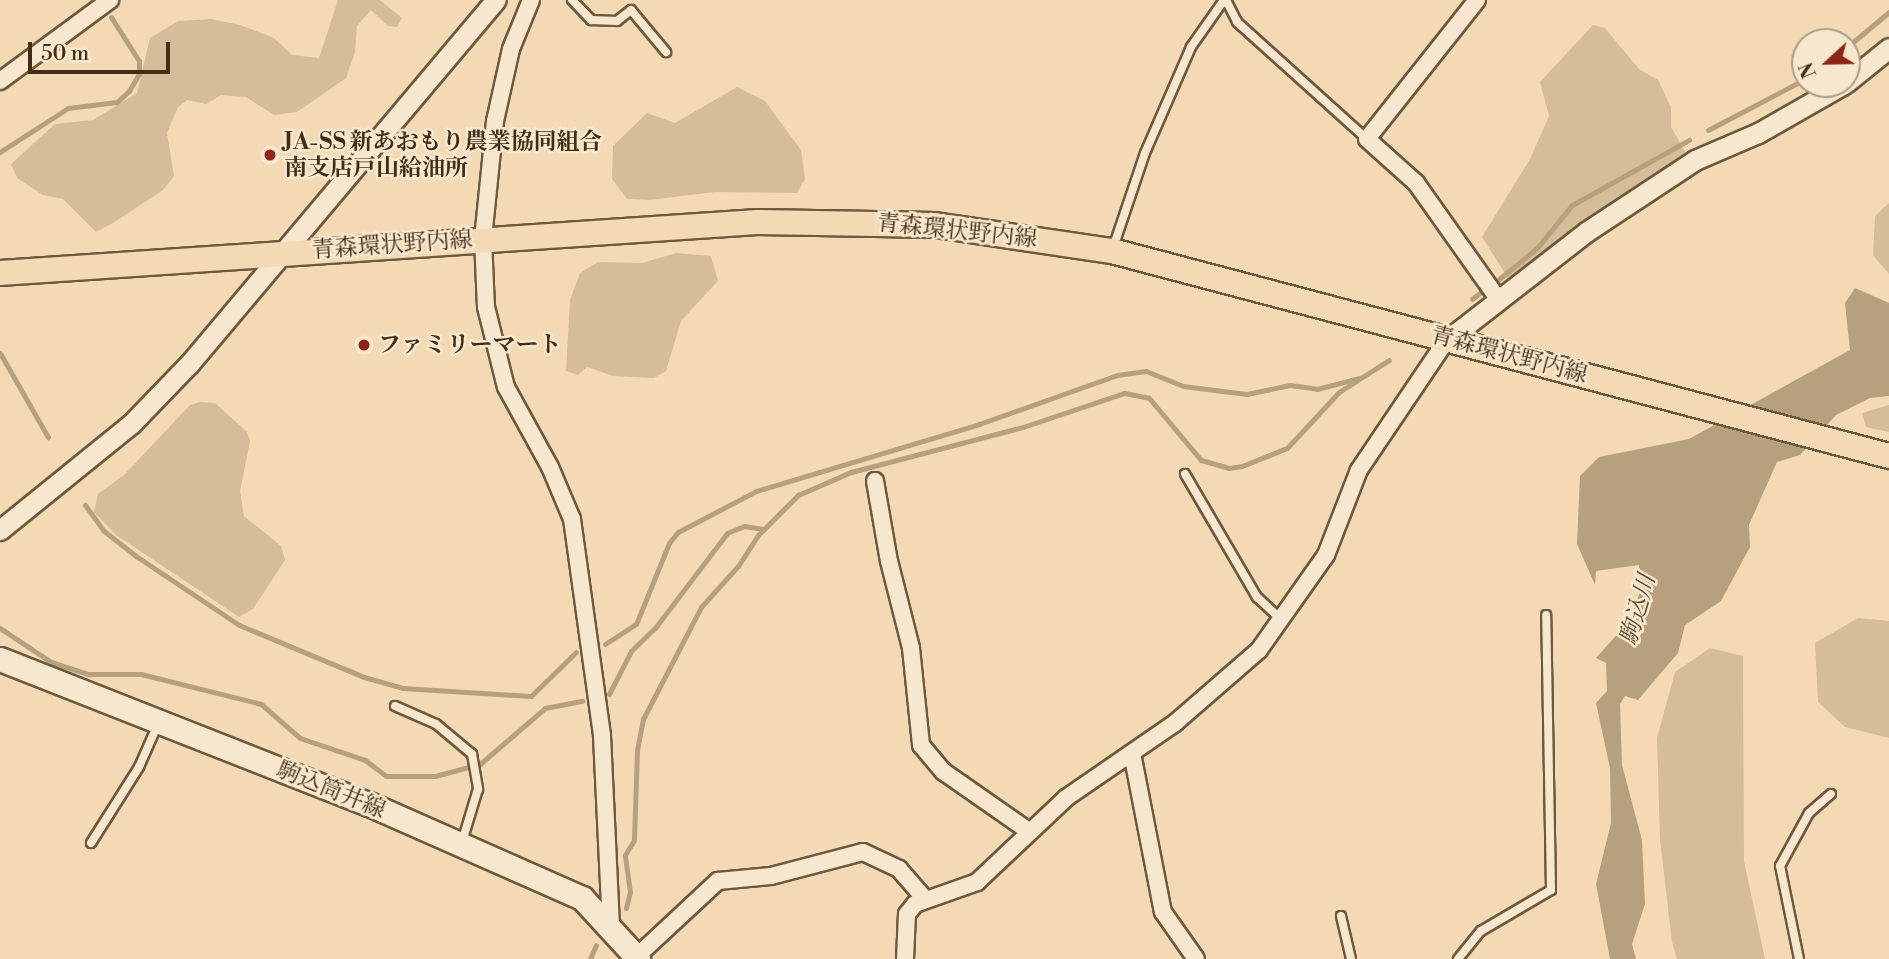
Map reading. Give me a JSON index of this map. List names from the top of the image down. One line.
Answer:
{"streets":{"main road":["青森環状野内線","駒込筒井線"]},"water":["駒込川"],"places":["JA-SS 新あおもり農業協同組合 南支店戸山給油所","ファミリーマート"],"scale_bar":"50 m","north":"left"}
